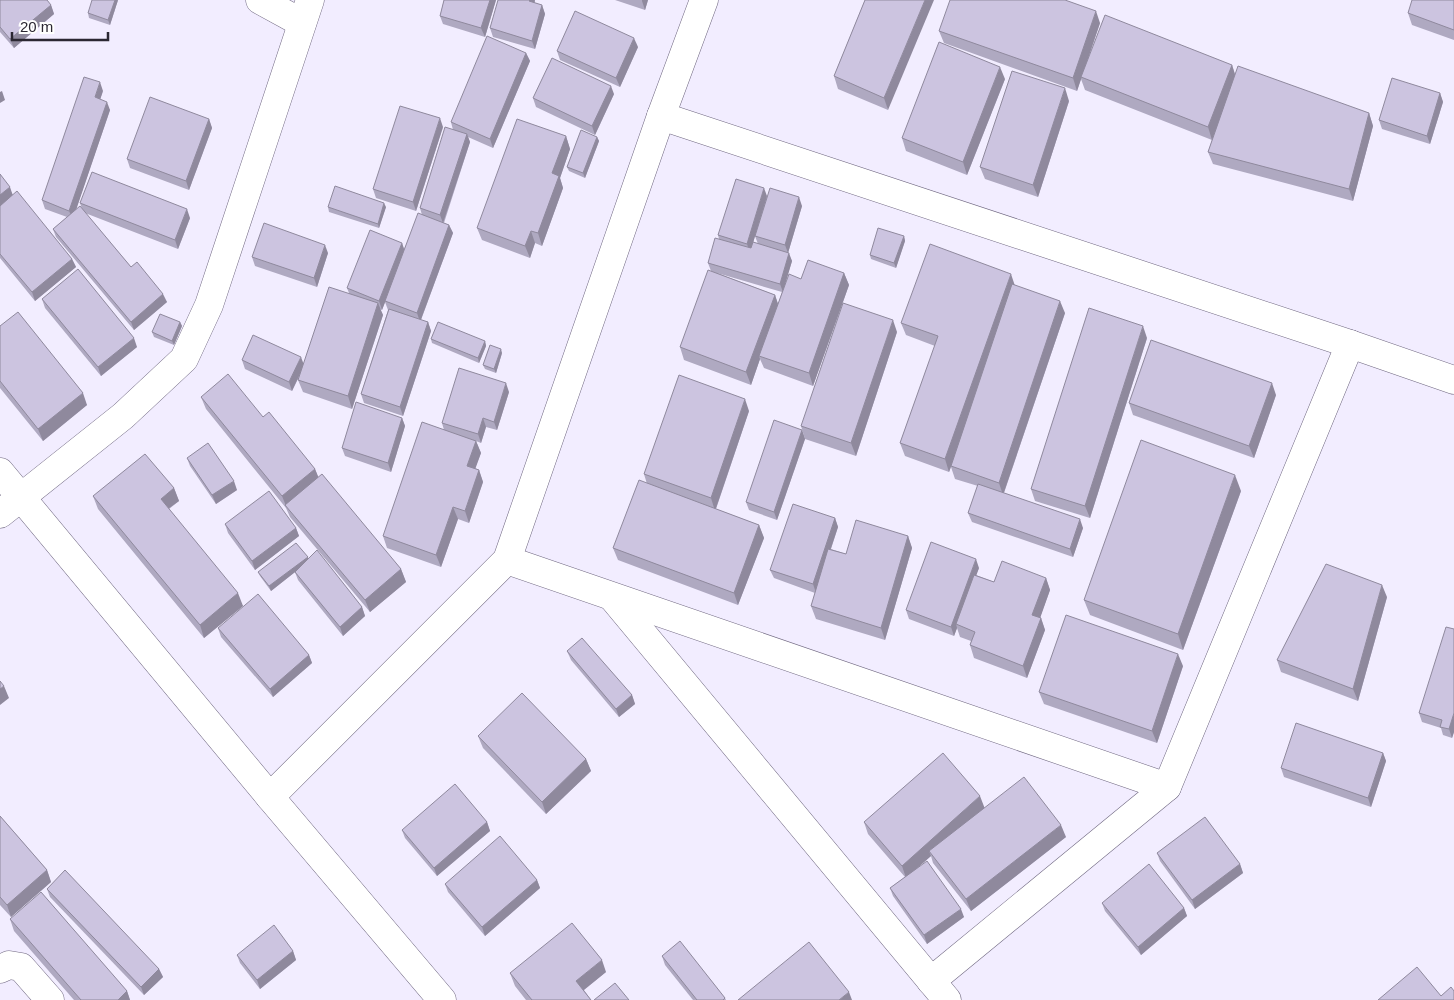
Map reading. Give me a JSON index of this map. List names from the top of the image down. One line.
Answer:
{"scale_bar":"20 m"}
